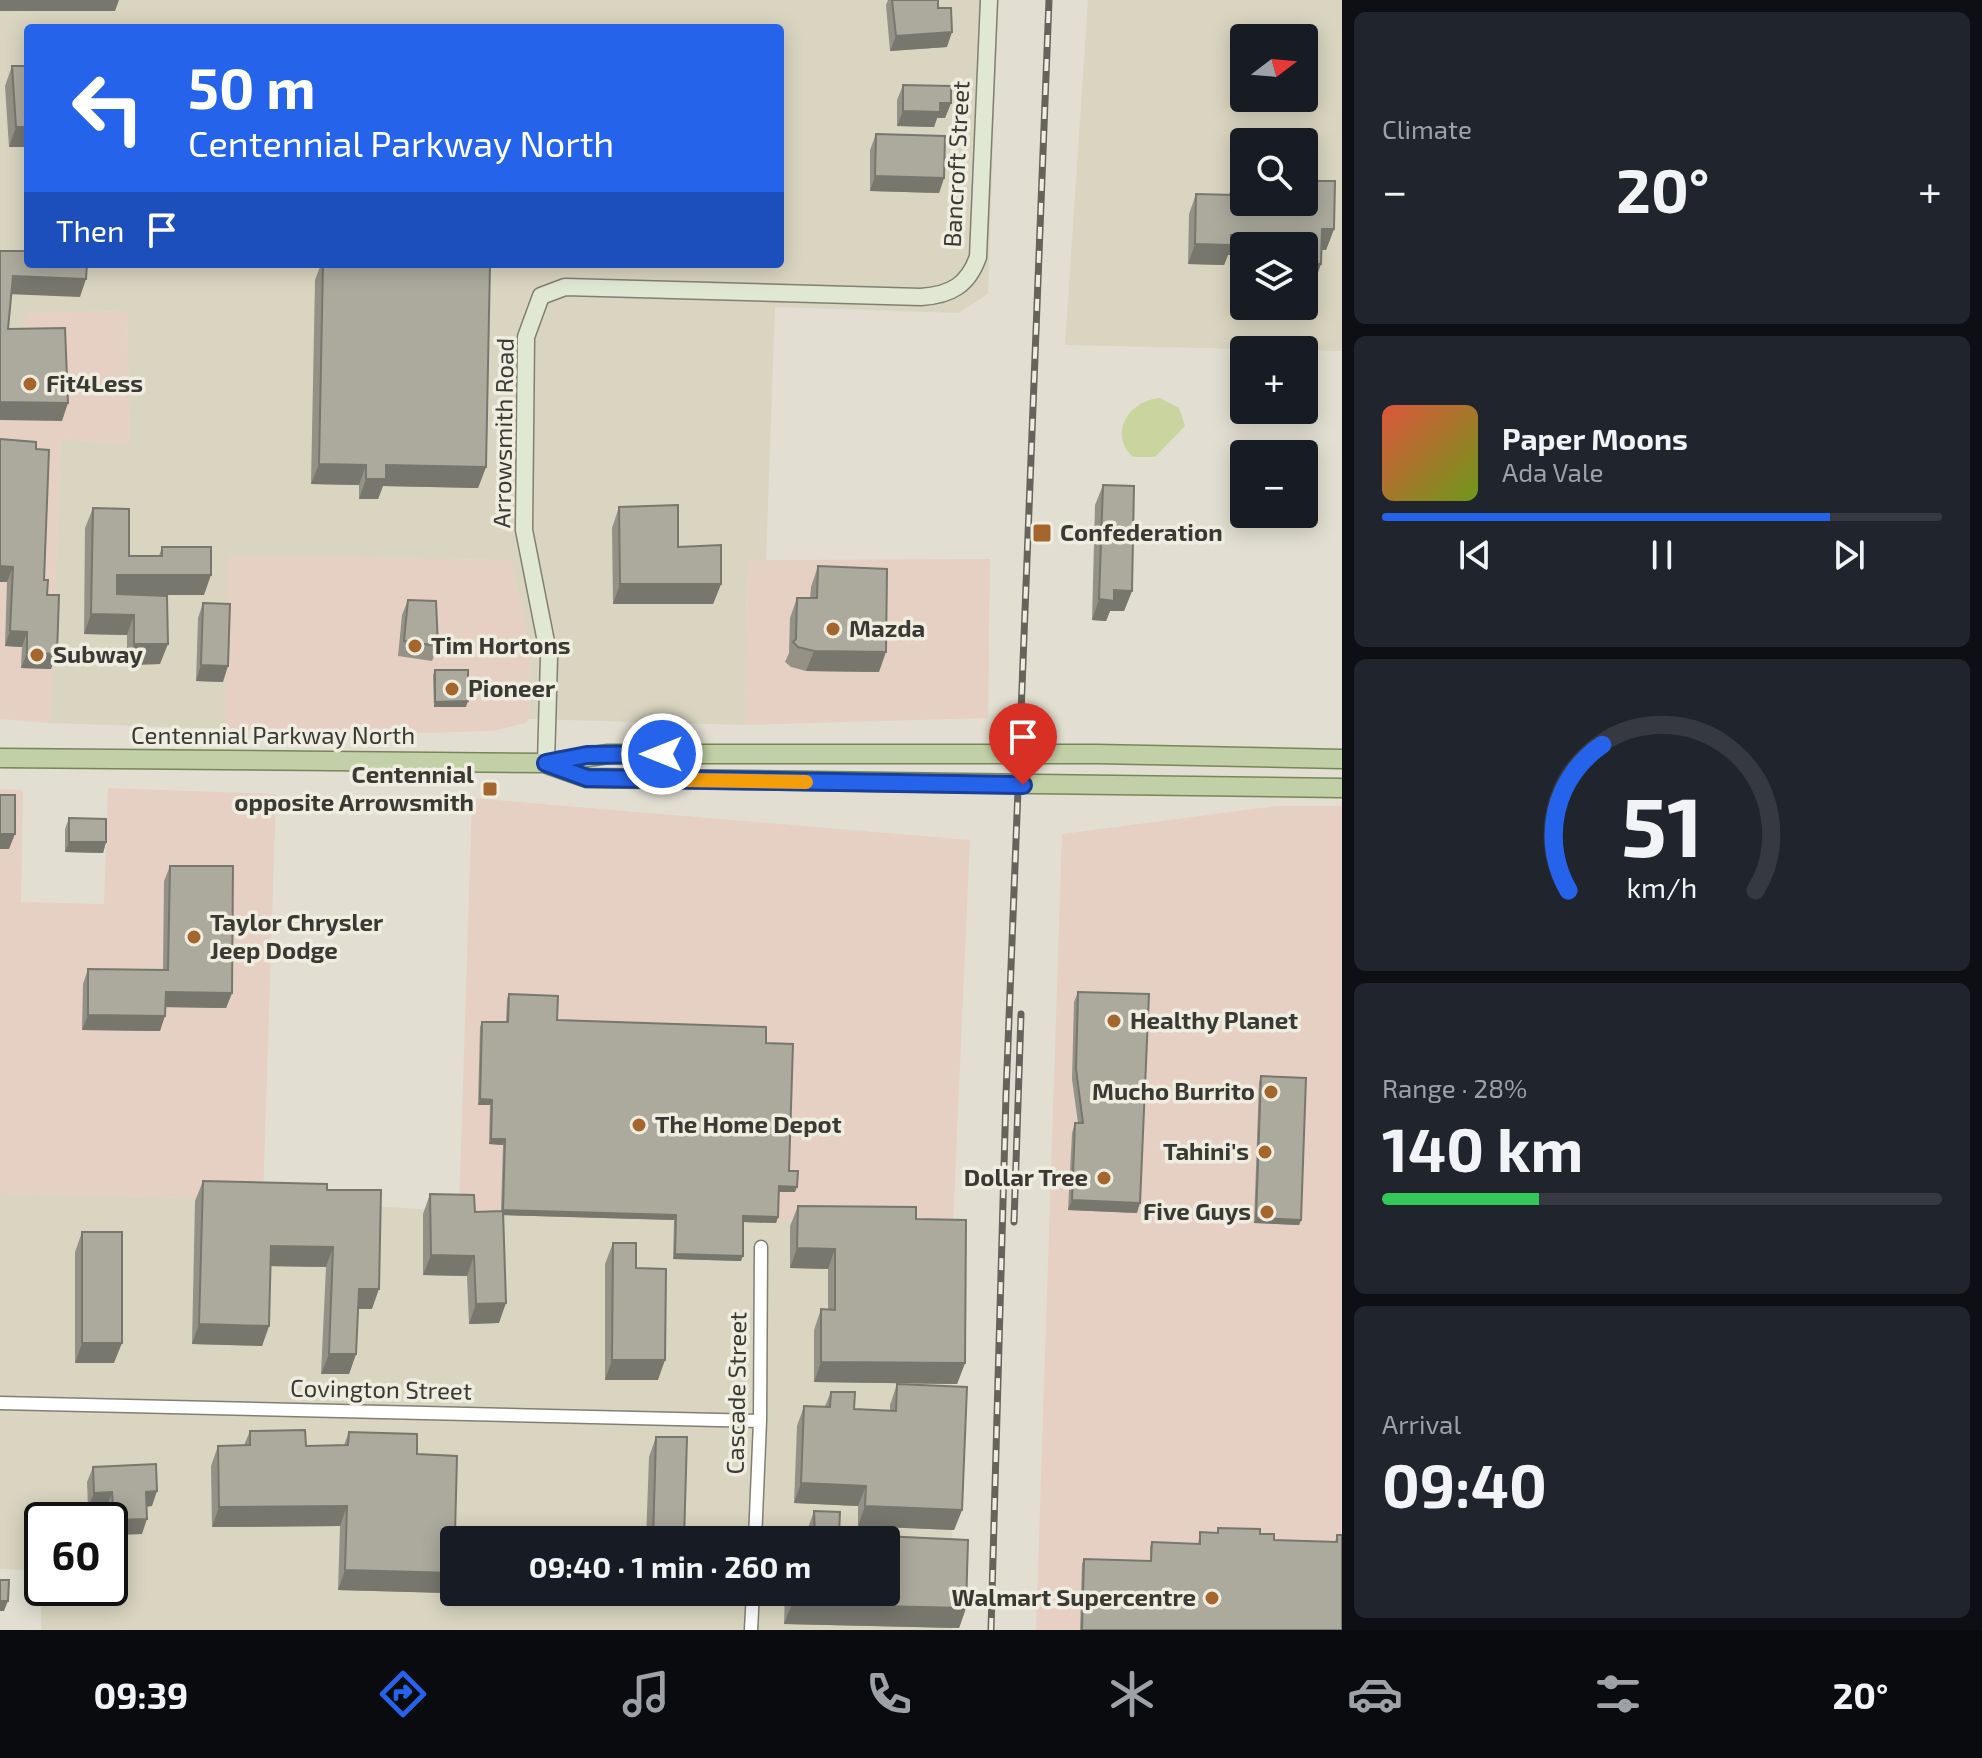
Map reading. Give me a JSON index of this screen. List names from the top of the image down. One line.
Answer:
{"streets":{"main road":["Centennial Parkway North"],"street":["Bancroft Street","Arrowsmith Road","Covington Street","Cascade Street"]},"crossings":[["Bancroft Street","Arrowsmith Road"],["Arrowsmith Road","Centennial Parkway North"],["Covington Street","Cascade Street"]],"places":{"other":["Fit4Less","Mazda","Tim Hortons","Subway","Pioneer","Taylor Chrysler Jeep Dodge","Healthy Planet","Mucho Burrito","The Home Depot","Tahini's","Dollar Tree","Five Guys","Walmart Supercentre"],"transit":["Confederation","Centennial opposite Arrowsmith"]},"north":"right","page":{"tile":["Climate",["Range · 28%","140 km"],["Arrival","09:40"]],"map_buttons":["+","−"],"turn":["50 m","Centennial Parkway North"],"heat":["−","20°","+"],"then":"Then","song":["Paper Moons","Ada Vale"],"limit":"60","trip":"09:40 · 1 min · 260 m","tabs":["09:39","20°"],"gauge":["51","km/h"]}}
